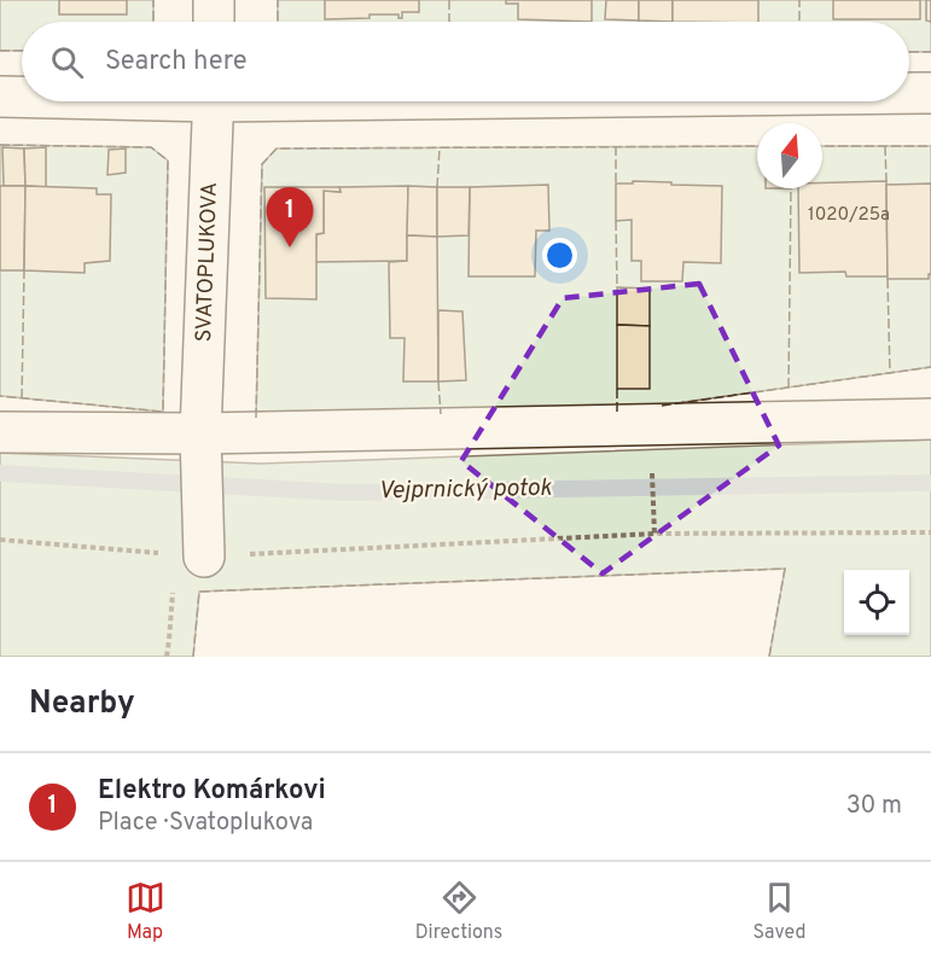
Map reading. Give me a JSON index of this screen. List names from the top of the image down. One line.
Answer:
{"streets":{"street":["SVATOPLUKOVA"]},"water":["Vejprnický potok"],"house_numbers":["1020/25a"],"north":"top","page":{"search":"Search here","pins":"1","heading":"Nearby","list":[{"mark":"1","name":"Elektro Komárkovi","note":"Place · Svatoplukova","value":"30 m"}],"nav":["Map","Directions","Saved"]}}
